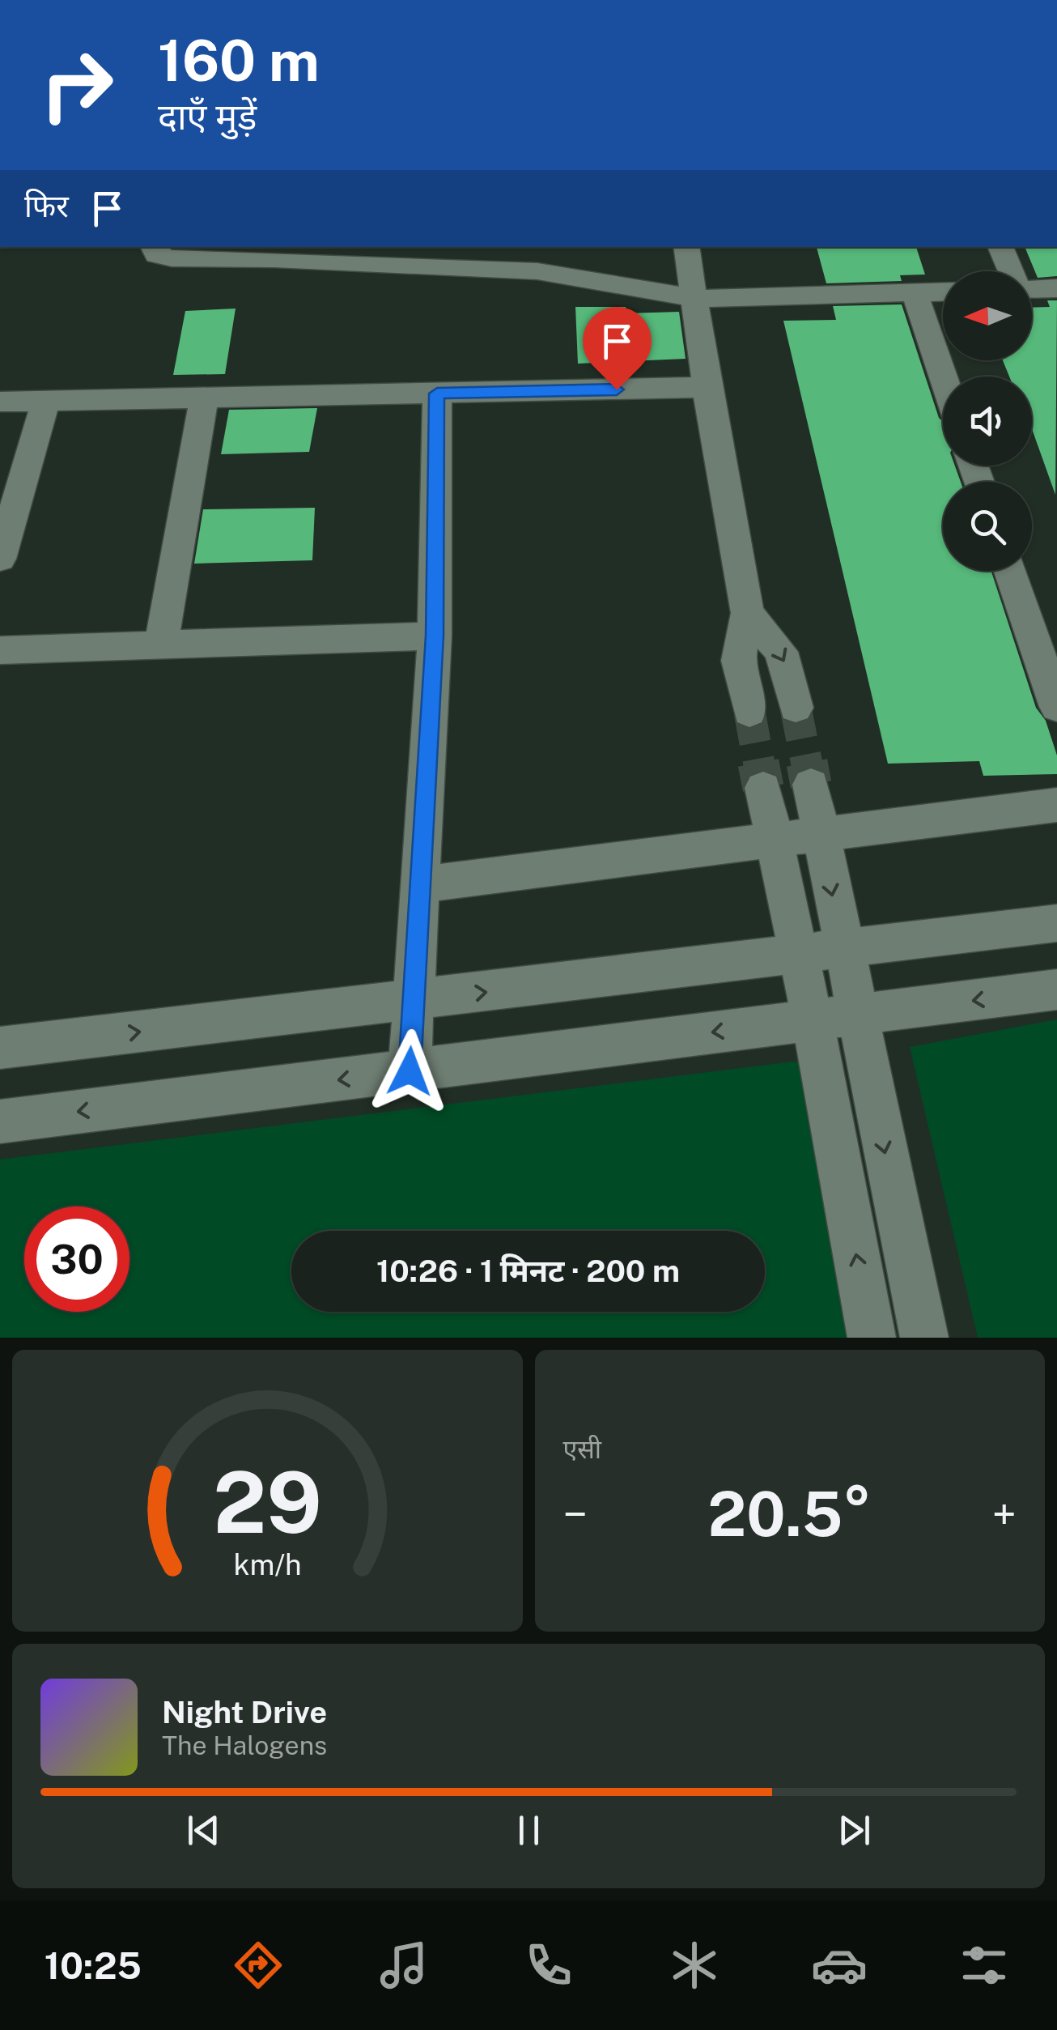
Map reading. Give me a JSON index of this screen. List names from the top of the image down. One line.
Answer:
{"north":"left","page":{"turn":["160 m","दाएँ मुड़ें"],"then":"फिर","limit":"30","trip":"10:26 · 1 मिनट · 200 m","tile":"एसी","heat":["−","20.5°","+"],"song":["Night Drive","The Halogens"],"tabs":"10:25","gauge":["29","km/h"]}}
